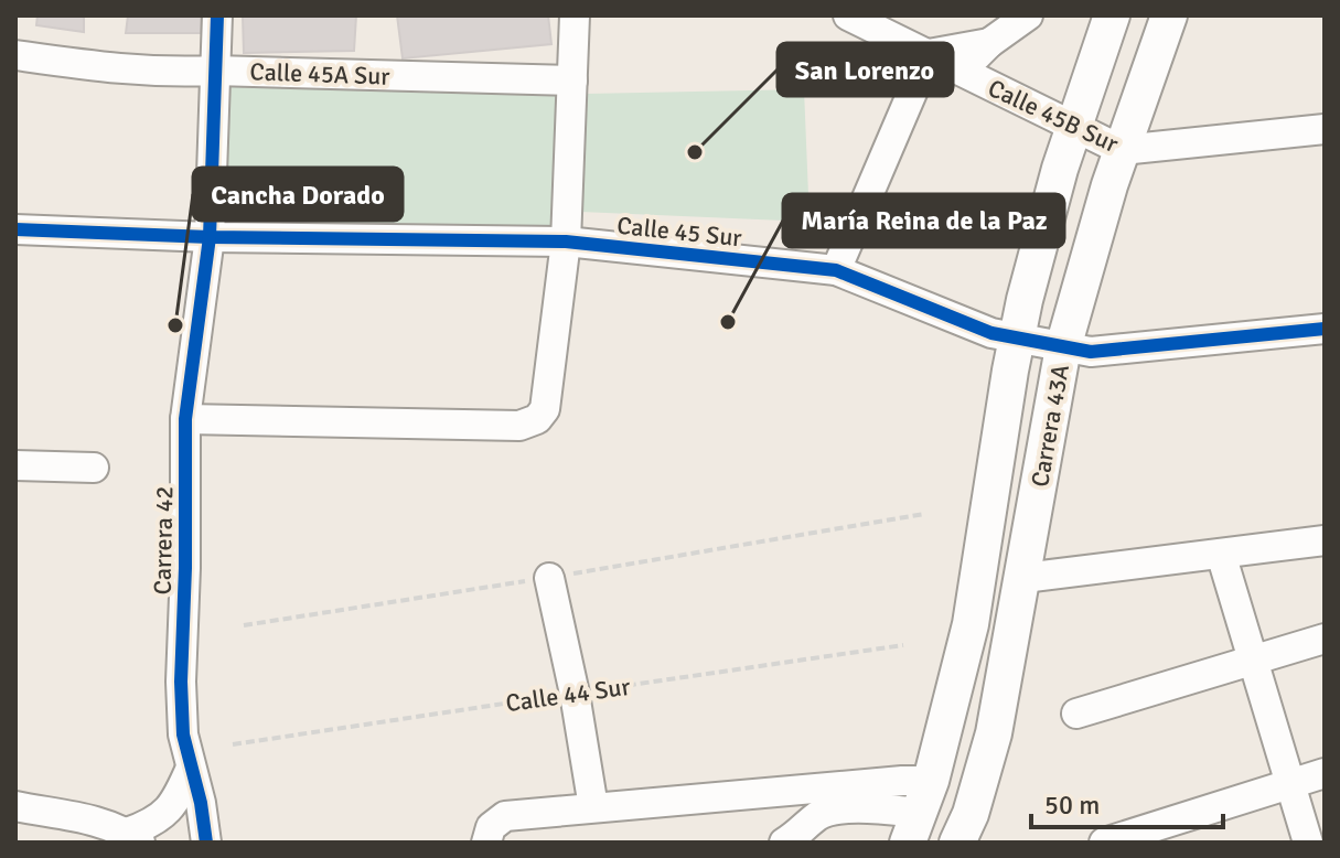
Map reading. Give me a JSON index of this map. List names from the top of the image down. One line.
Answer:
{"streets":{"main road":["Carrera 43A"],"street":["Calle 45A Sur","Calle 45B Sur","Calle 45 Sur","Carrera 42"],"path":["Calle 44 Sur"]},"crossings":[["Calle 45A Sur","Carrera 42"],["Calle 45B Sur","Carrera 43A"],["Calle 45 Sur","Carrera 43A"],["Calle 45 Sur","Carrera 42"]],"places":["San Lorenzo","María Reina de la Paz","Cancha Dorado"],"scale_bar":"50 m"}
